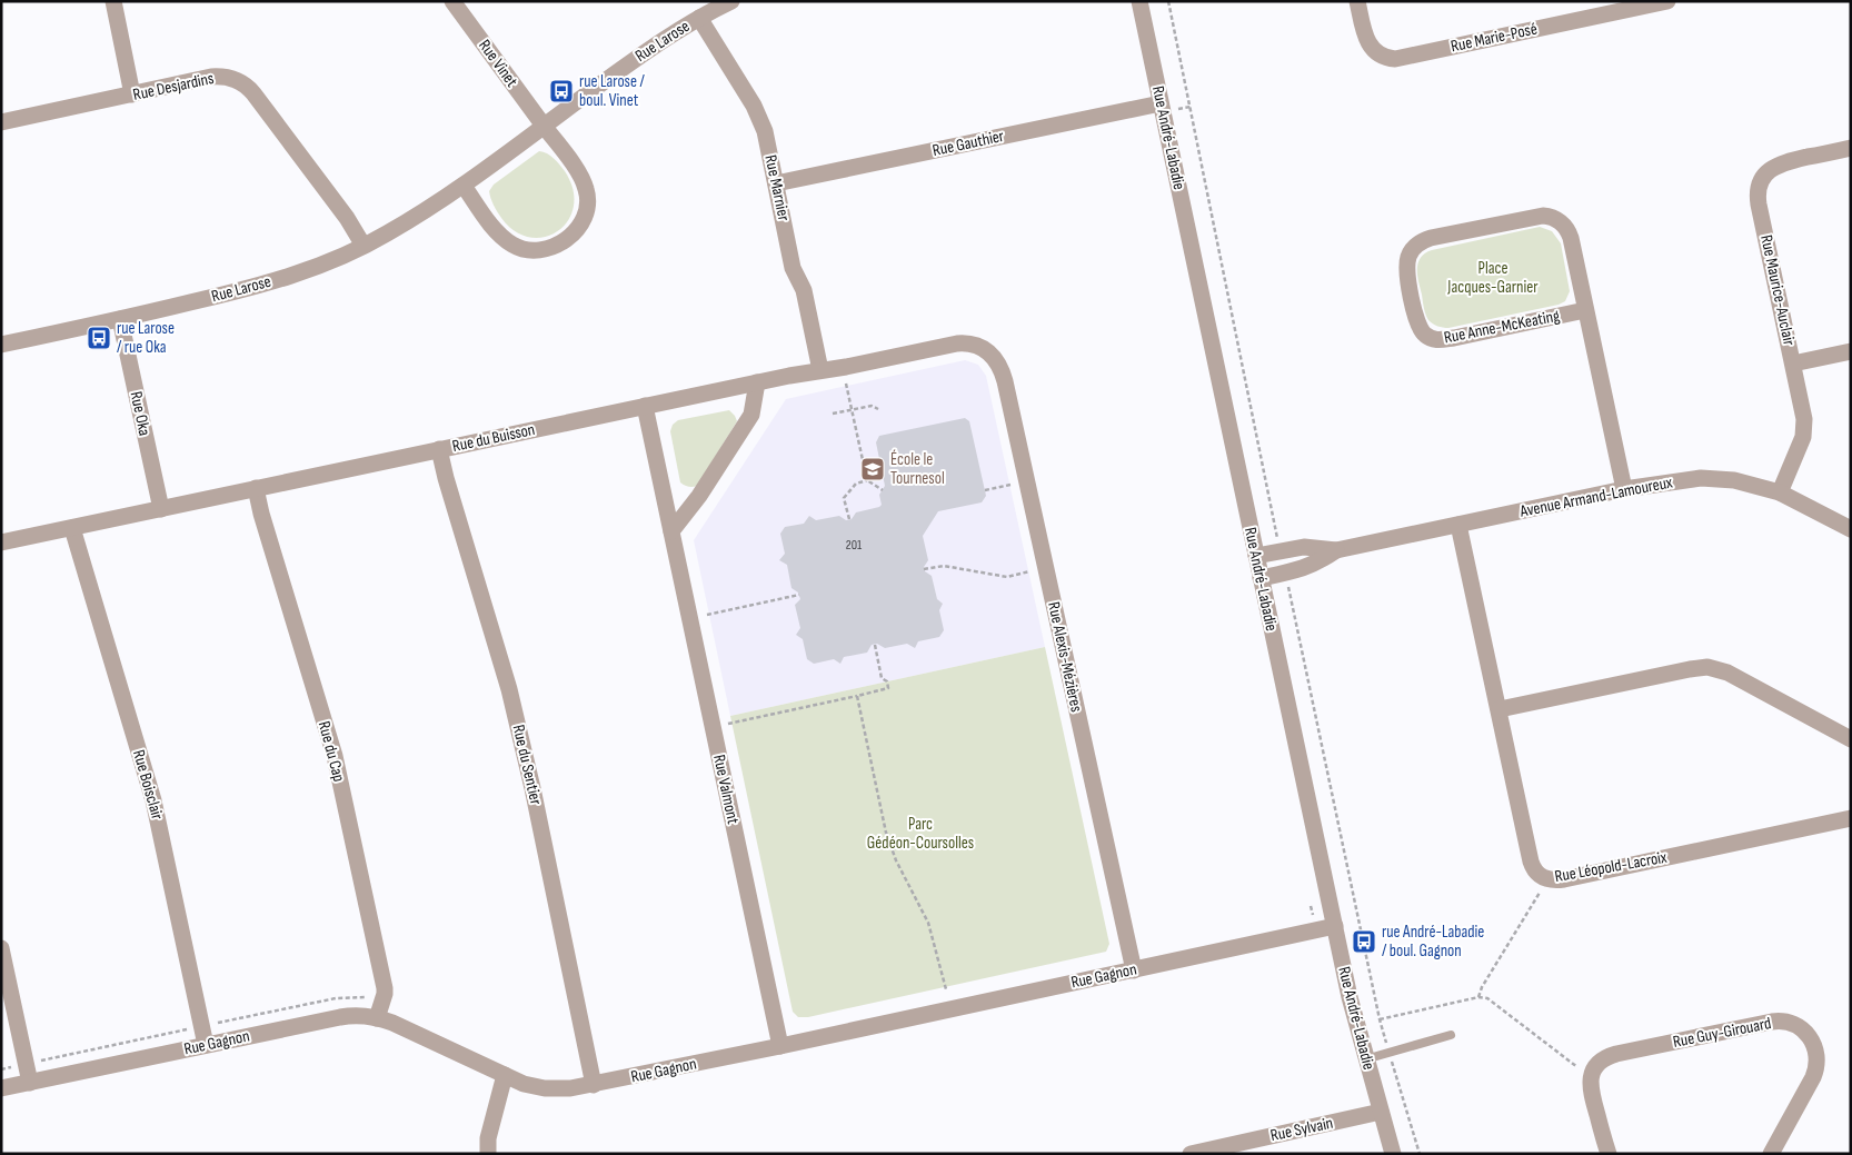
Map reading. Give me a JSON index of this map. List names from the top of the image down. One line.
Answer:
{"streets":{"street":["Rue Marie-Posé","Rue Larose","Rue Vinet","Rue Desjardins","Rue André-Labadie","Rue Gauthier","Rue Marnier","Rue Maurice-Auclair","Rue Anne-McKeating","Rue Oka","Rue du Buisson","Avenue Armand-Lamoureux","Rue Alexis-Mézières","Rue du Cap","Rue du Sentier","Rue Boisclair","Rue Valmont","Rue Léopold-Lacroix","Rue Gagnon","Rue Guy-Girouard","Rue Sylvain"]},"crossings":[["Rue Larose","Rue Vinet"],["Rue Larose","Rue Desjardins"],["Rue Larose","Rue Marnier"],["Rue Larose","Rue Oka"],["Rue André-Labadie","Rue Gauthier"],["Rue André-Labadie","Avenue Armand-Lamoureux"],["Rue André-Labadie","Rue Gagnon"],["Rue André-Labadie","Rue Sylvain"],["Rue Gauthier","Rue Marnier"],["Rue Marnier","Rue du Buisson"],["Rue Maurice-Auclair","Avenue Armand-Lamoureux"],["Rue Anne-McKeating","Avenue Armand-Lamoureux"],["Rue Oka","Rue du Buisson"],["Rue du Buisson","Rue Alexis-Mézières"],["Rue du Buisson","Rue du Cap"],["Rue du Buisson","Rue du Sentier"],["Rue du Buisson","Rue Boisclair"],["Rue du Buisson","Rue Valmont"],["Avenue Armand-Lamoureux","Rue Léopold-Lacroix"],["Rue Alexis-Mézières","Rue Gagnon"],["Rue du Cap","Rue Gagnon"],["Rue du Sentier","Rue Gagnon"],["Rue Boisclair","Rue Gagnon"],["Rue Valmont","Rue Gagnon"]],"parks":["Place Jacques-Garnier","Parc Gédéon-Coursolles"],"places":{"bus stop":["rue Larose / boul. Vinet","rue Larose / rue Oka","rue André-Labadie / boul. Gagnon"],"school or university":["École le Tournesol"]},"house_numbers":["201"]}
